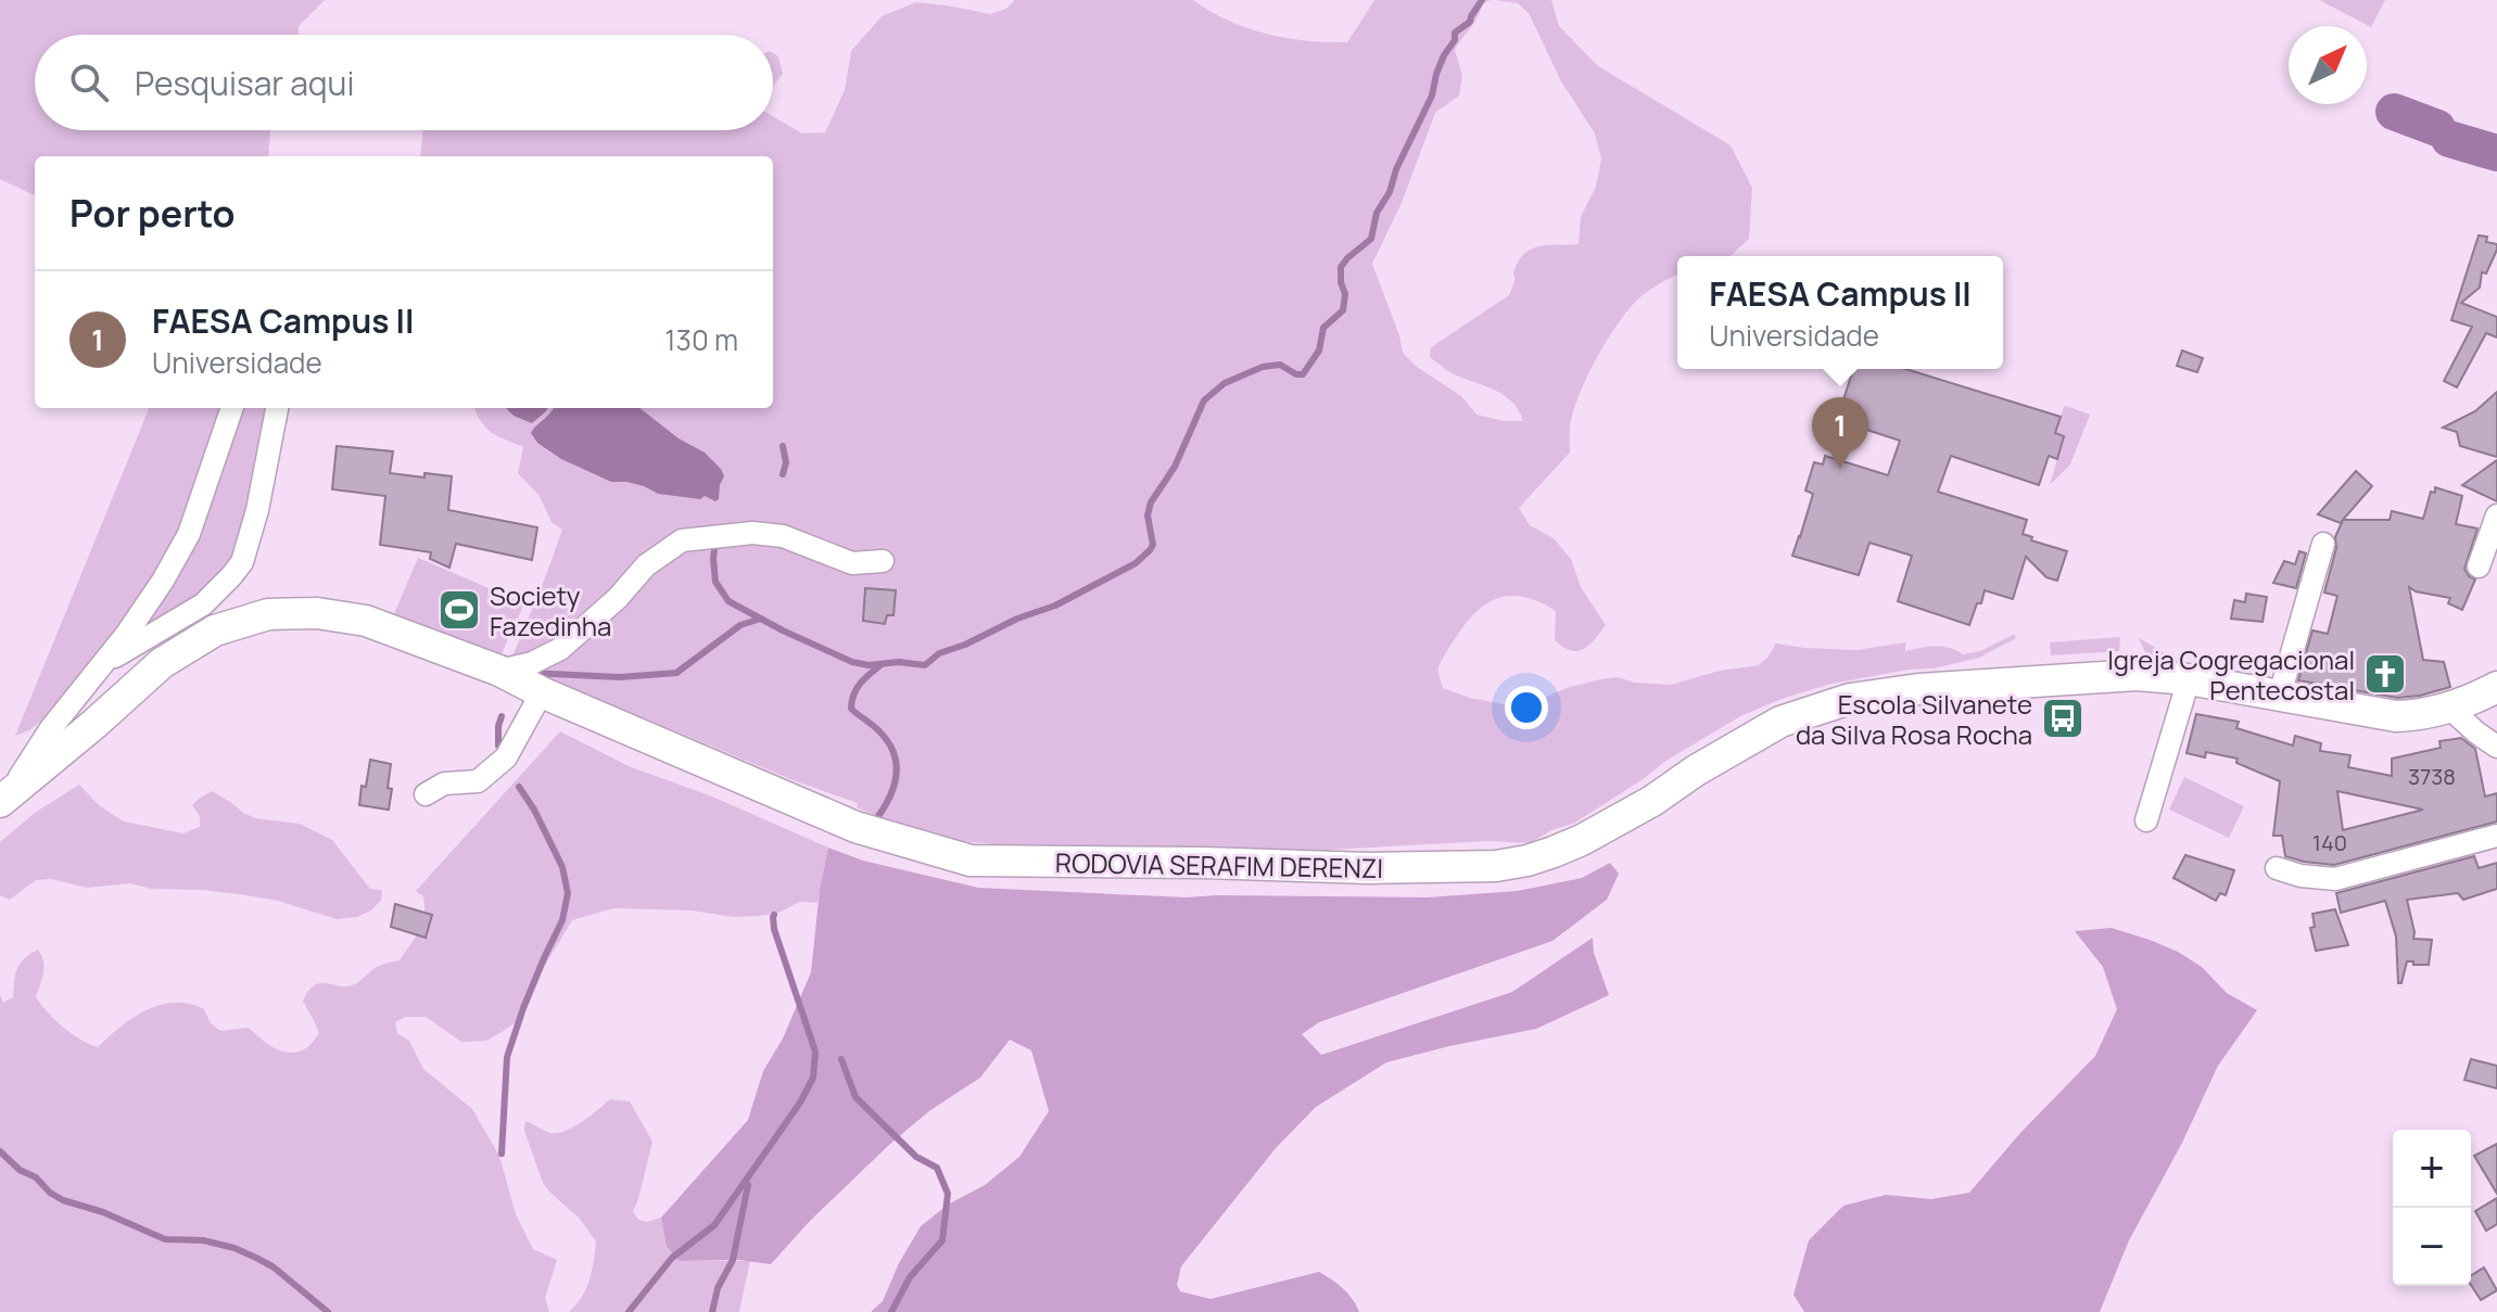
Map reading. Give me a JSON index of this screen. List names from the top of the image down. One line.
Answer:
{"streets":{"main road":["RODOVIA SERAFIM DERENZI"]},"places":{"sports":["Society Fazedinha"],"church":["Igreja Cogregacional Pentecostal"],"bus stop":["Escola Silvanete da Silva Rosa Rocha"]},"house_numbers":["3738","140"],"north":"top right","page":{"search":"Pesquisar aqui","heading":"Por perto","popup":["FAESA Campus II","Universidade"],"list":[{"mark":"1","name":"FAESA Campus II","note":"Universidade","value":"130 m"}],"pins":"1","map_buttons":["+","−"]}}
